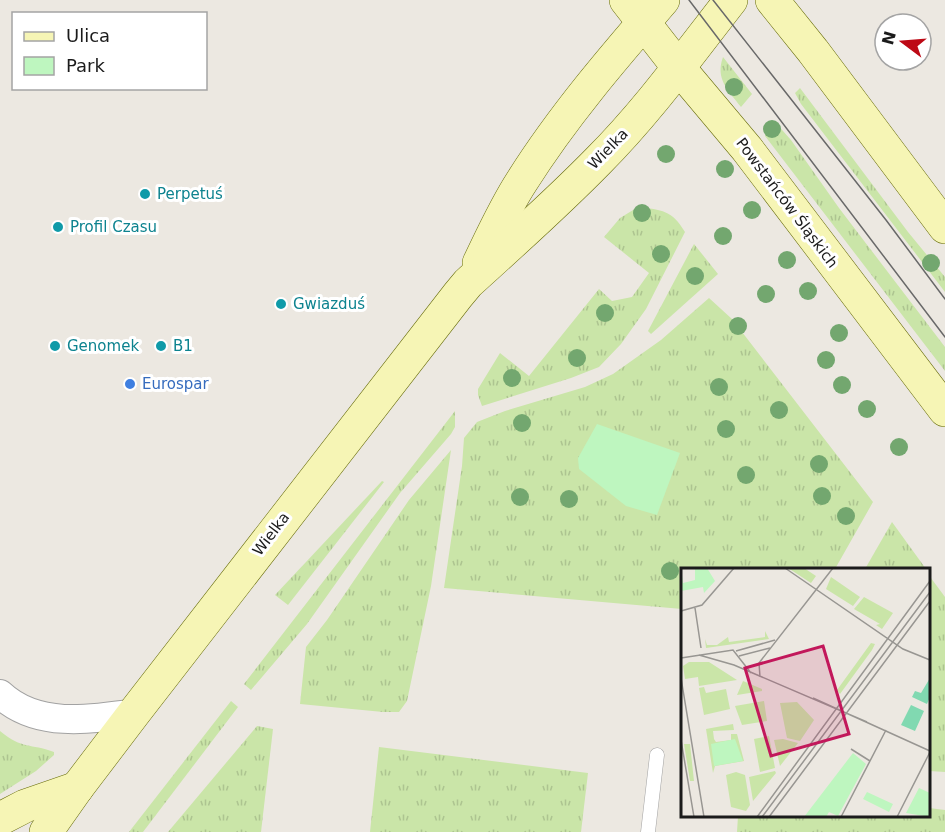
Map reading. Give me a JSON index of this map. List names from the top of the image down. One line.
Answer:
{"streets":{"street":["Wielka","Powstańców Śląskich"]},"crossings":[["Wielka","Powstańców Śląskich"]],"places":["Perpetuś","Profil Czasu","Gwiazduś","Genomek","B1","Eurospar"],"legend":["Ulica","Park"],"north":"left"}
